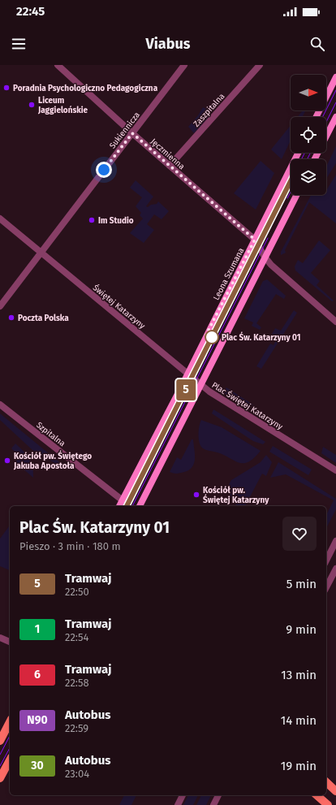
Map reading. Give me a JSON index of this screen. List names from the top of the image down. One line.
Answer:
{"streets":{"street":["Zaszpitalna","Sukiennicza","Jęczmienna","Leona Szumana","Świętej Katarzyny","Plac Świętej Katarzyny","Szpitalna"]},"crossings":[["Zaszpitalna","Jęczmienna"],["Sukiennicza","Jęczmienna"],["Sukiennicza","Świętej Katarzyny"],["Jęczmienna","Leona Szumana"],["Leona Szumana","Świętej Katarzyny"],["Świętej Katarzyny","Plac Świętej Katarzyny"]],"places":["Poradnia Psychologiczno Pedagogiczna","Liceum Jaggielońskie","Im Studio","Poczta Polska","Plac Św. Katarzyny 01","Kościół pw. Świętego Jakuba Apostoła","Kościół pw. Świętej Katarzyny"],"lines":["tram line 5"],"north":"right","page":{"status":"22:45","header":"Viabus","on_map":"5","heading":["Plac Św. Katarzyny 01","Pieszo · 3 min · 180 m"],"list":[{"mark":"5","name":"Tramwaj","note":"22:50","value":"5 min"},{"mark":"1","name":"Tramwaj","note":"22:54","value":"9 min"},{"mark":"6","name":"Tramwaj","note":"22:58","value":"13 min"},{"mark":"N90","name":"Autobus","note":"22:59","value":"14 min"},{"mark":"30","name":"Autobus","note":"23:04","value":"19 min"}]}}
